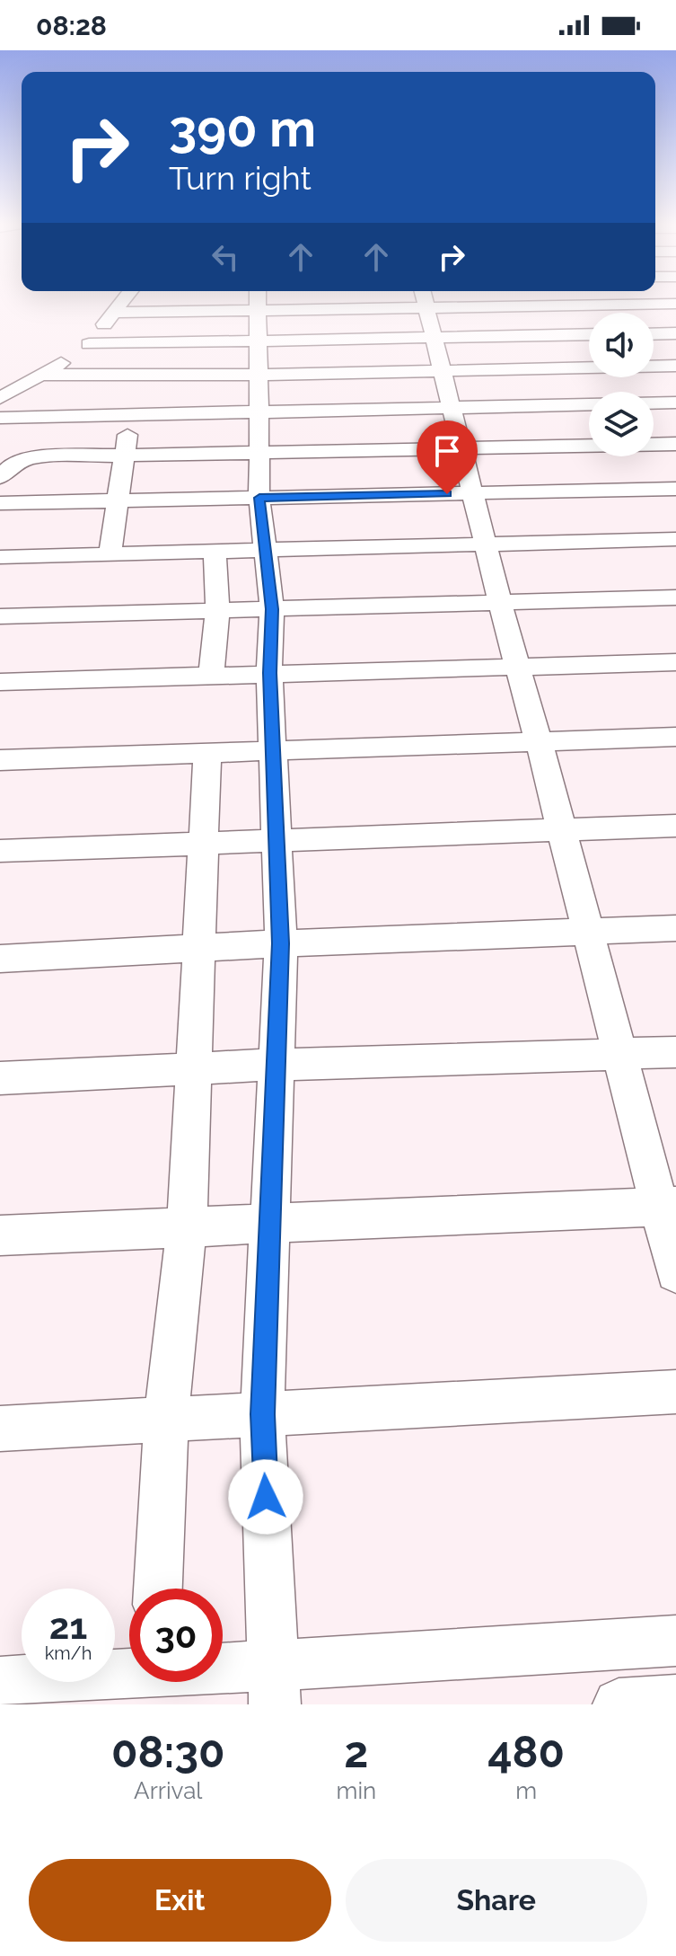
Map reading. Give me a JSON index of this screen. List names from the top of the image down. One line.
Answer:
{"page":{"status":"08:28","turn":["390 m","Turn right"],"speed":"21 km/h","limit":"30","eta":["08:30","Arrival","2","min","480","m"],"buttons":["Exit","Share"]}}
